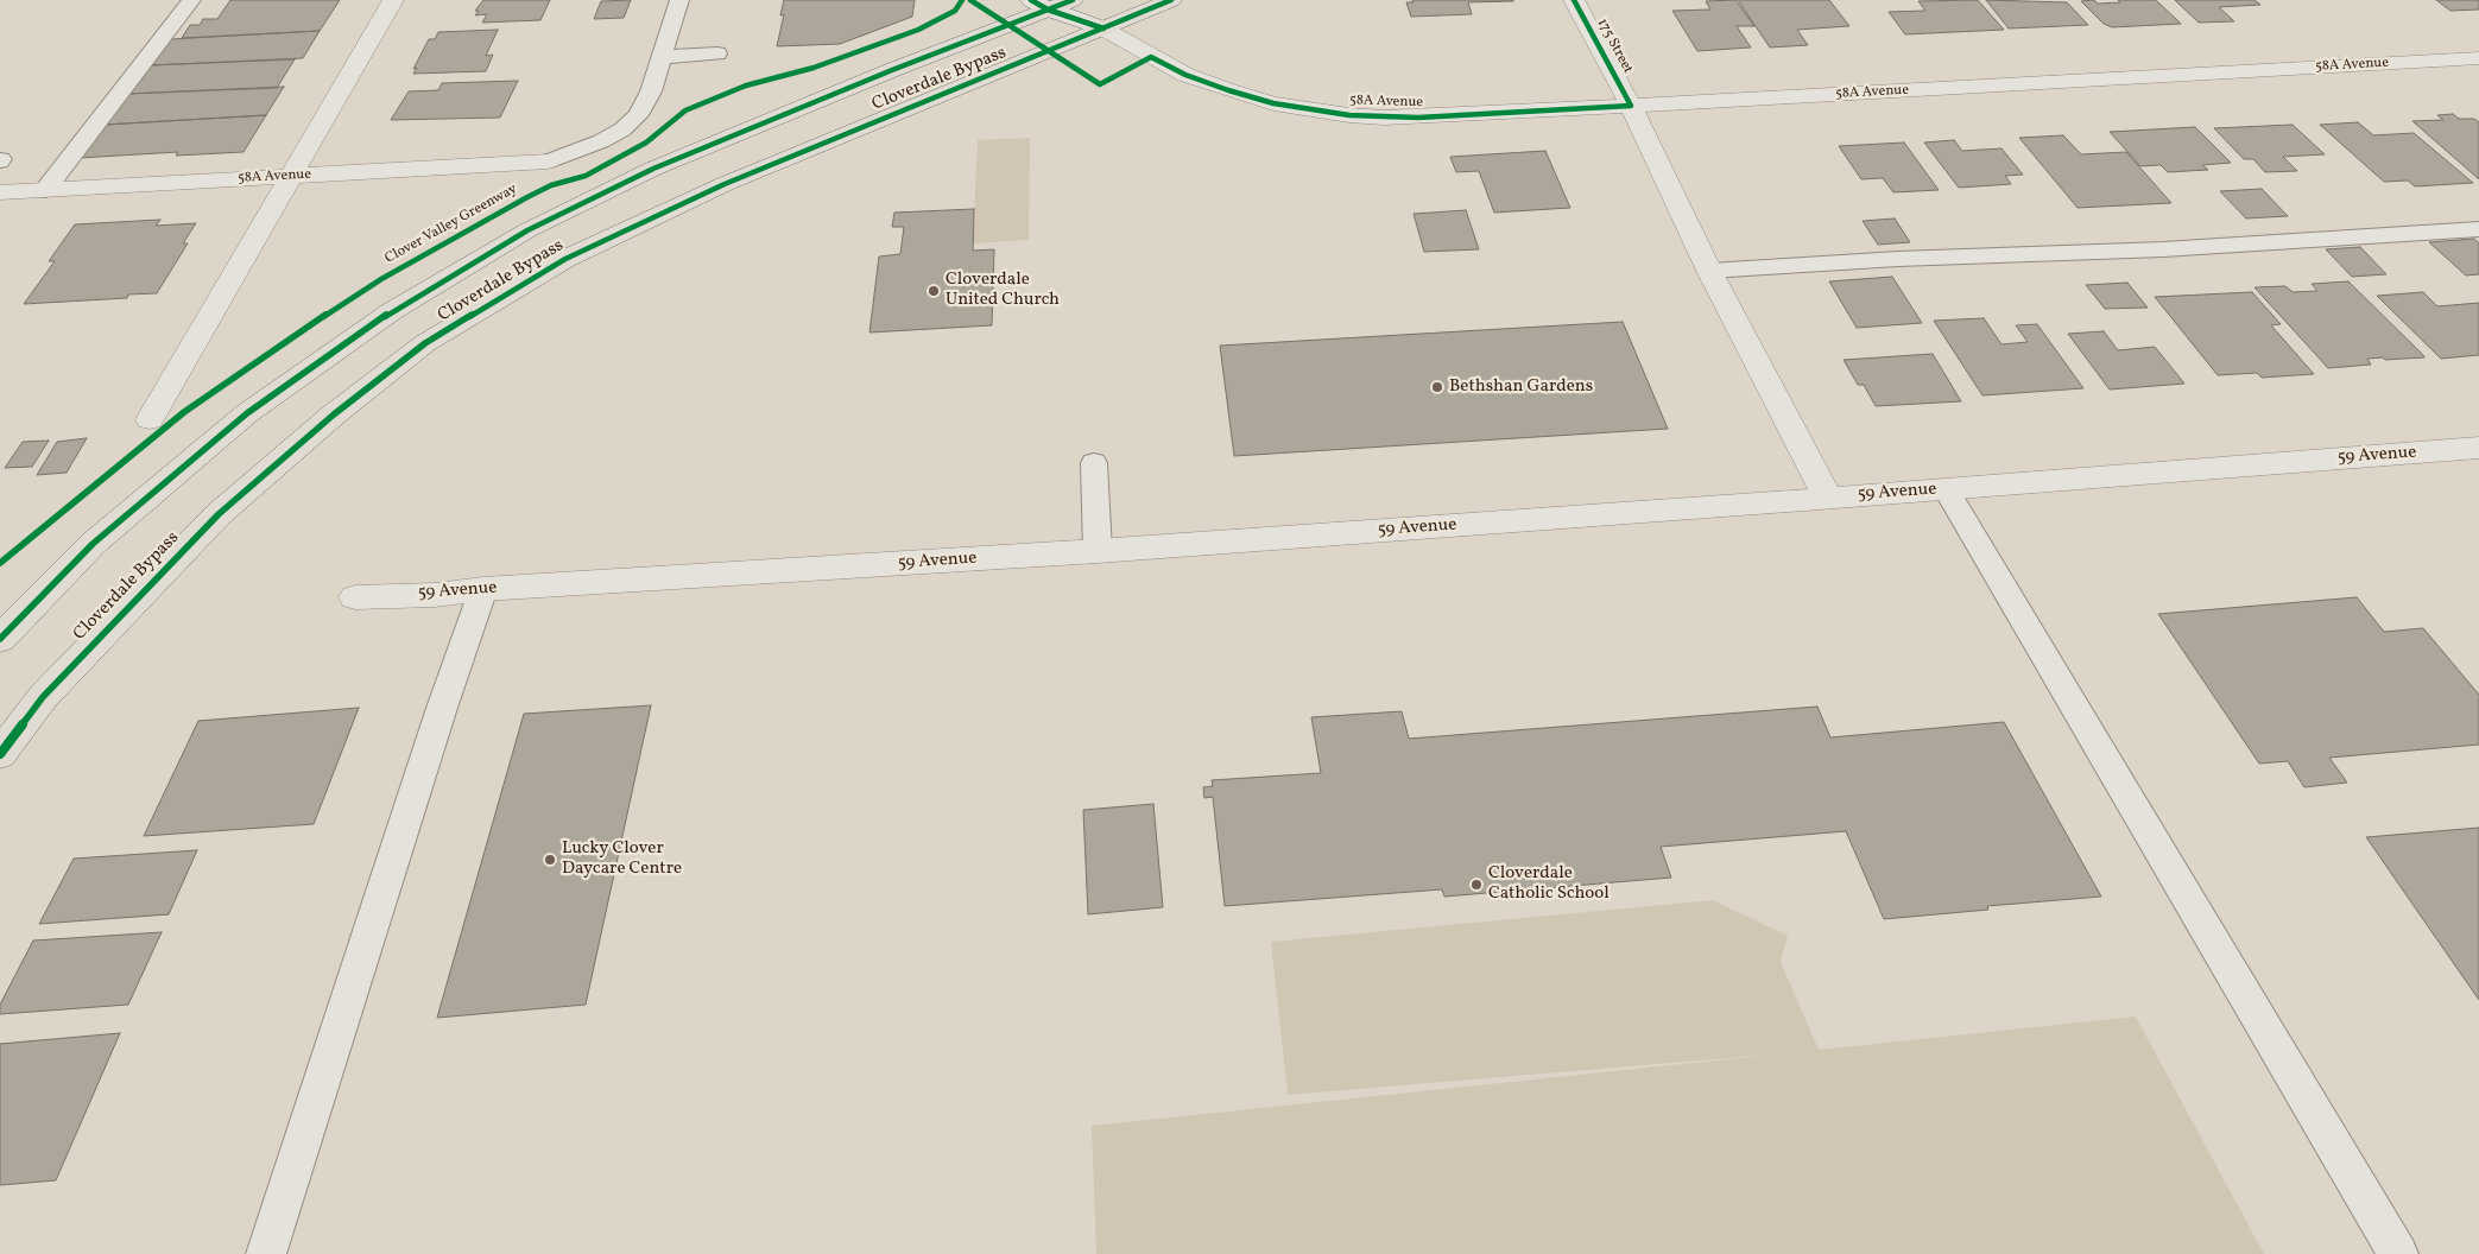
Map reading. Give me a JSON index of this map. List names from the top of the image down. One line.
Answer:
{"streets":{"highway":["Cloverdale Bypass"],"street":["175 Street","58A Avenue","59 Avenue"],"cycle path":["Clover Valley Greenway"]},"crossings":[["175 Street","58A Avenue"],["175 Street","59 Avenue"],["58A Avenue","Cloverdale Bypass"]],"places":["Cloverdale United Church","Bethshan Gardens","Lucky Clover Daycare Centre","Cloverdale Catholic School"]}
